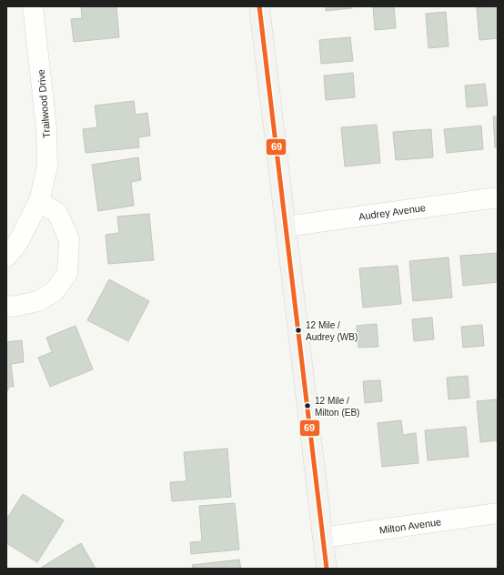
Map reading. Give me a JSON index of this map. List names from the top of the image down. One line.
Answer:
{"streets":{"street":["Trailwood Drive","Audrey Avenue","Milton Avenue"]},"places":["12 Mile / Audrey (WB)","12 Mile / Milton (EB)"],"lines":["transit line 69"]}
